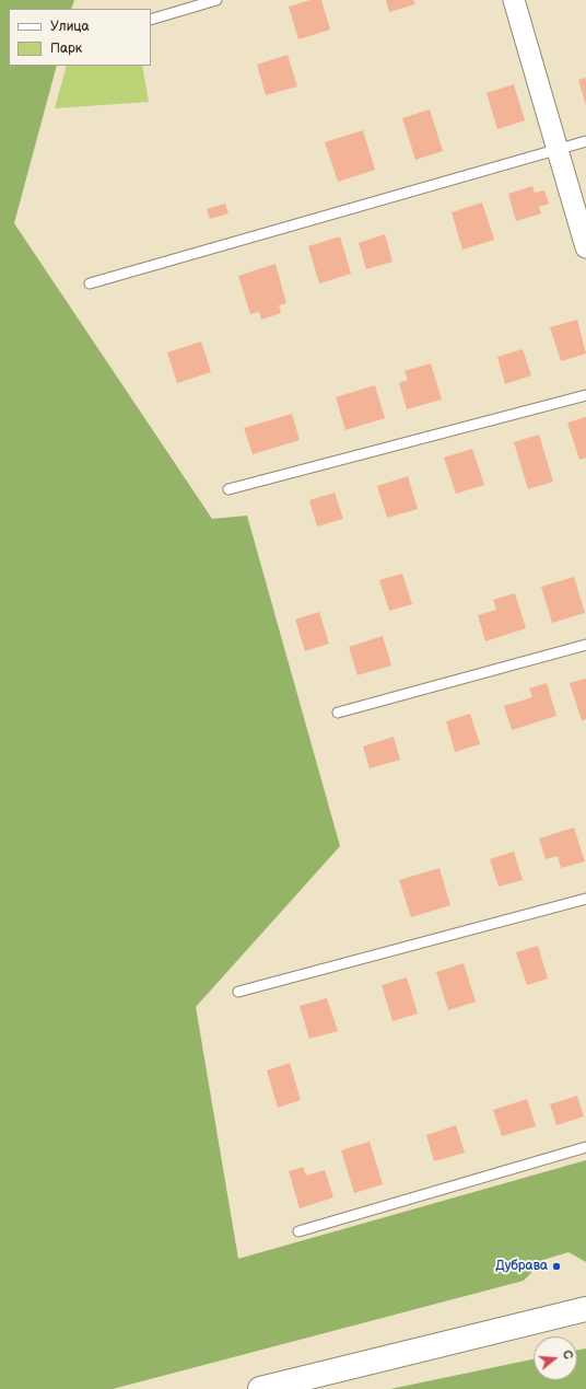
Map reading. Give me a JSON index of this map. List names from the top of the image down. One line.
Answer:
{"places":["Дубрава"],"legend":["Улица","Парк"],"north":"right"}
